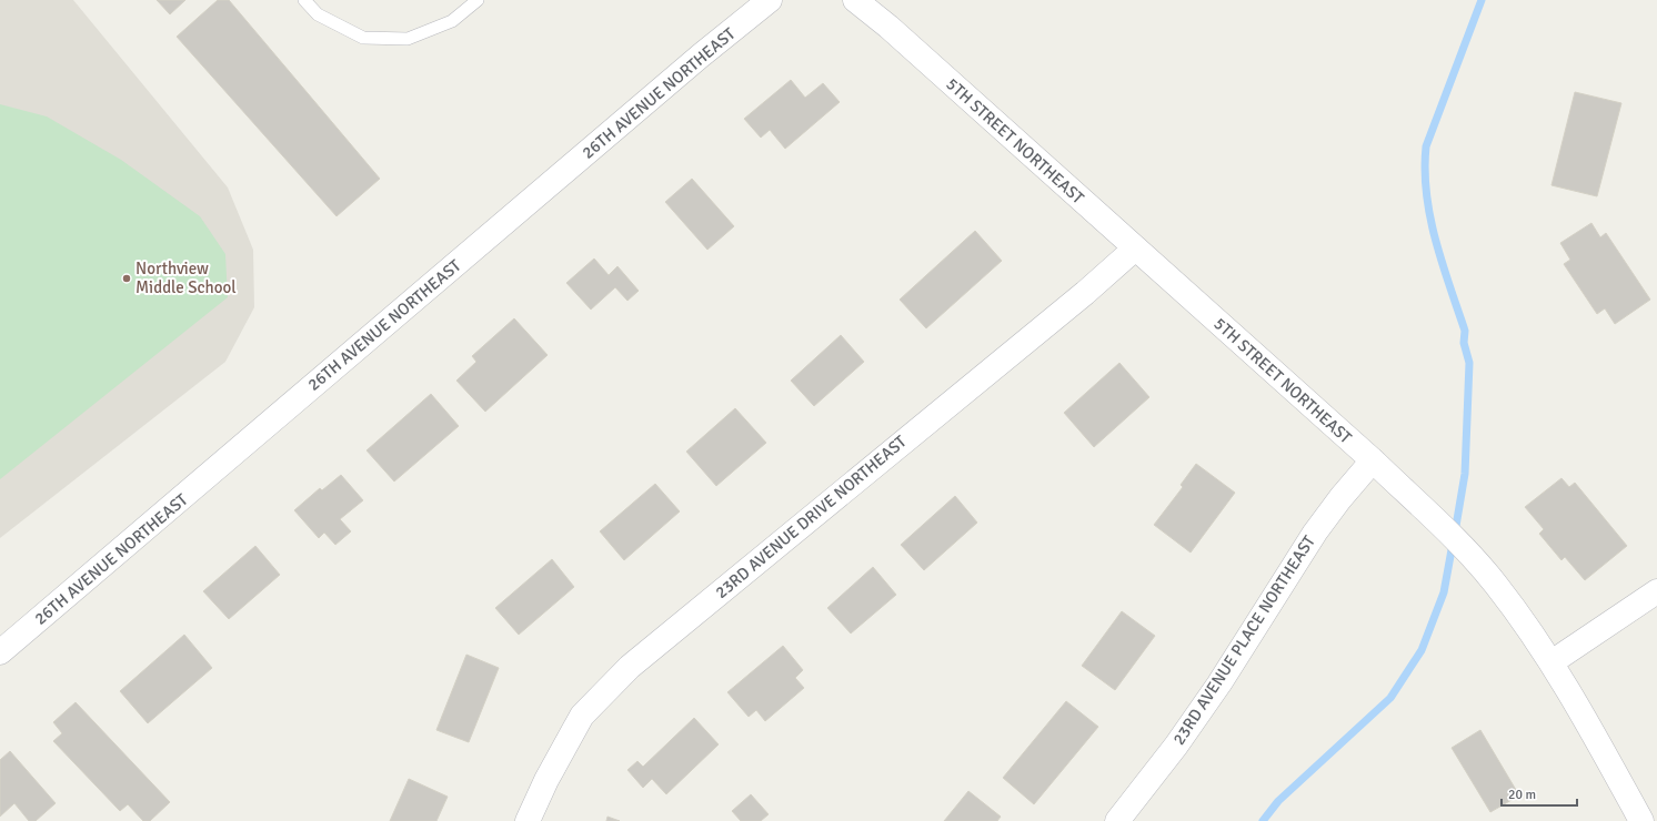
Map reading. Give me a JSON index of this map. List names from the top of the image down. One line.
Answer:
{"streets":{"street":["26TH AVENUE NORTHEAST","5TH STREET NORTHEAST","23RD AVENUE DRIVE NORTHEAST","23RD AVENUE PLACE NORTHEAST"]},"crossings":[["5TH STREET NORTHEAST","23RD AVENUE DRIVE NORTHEAST"],["5TH STREET NORTHEAST","23RD AVENUE PLACE NORTHEAST"]],"places":["Northview Middle School"],"scale_bar":"20 m"}
